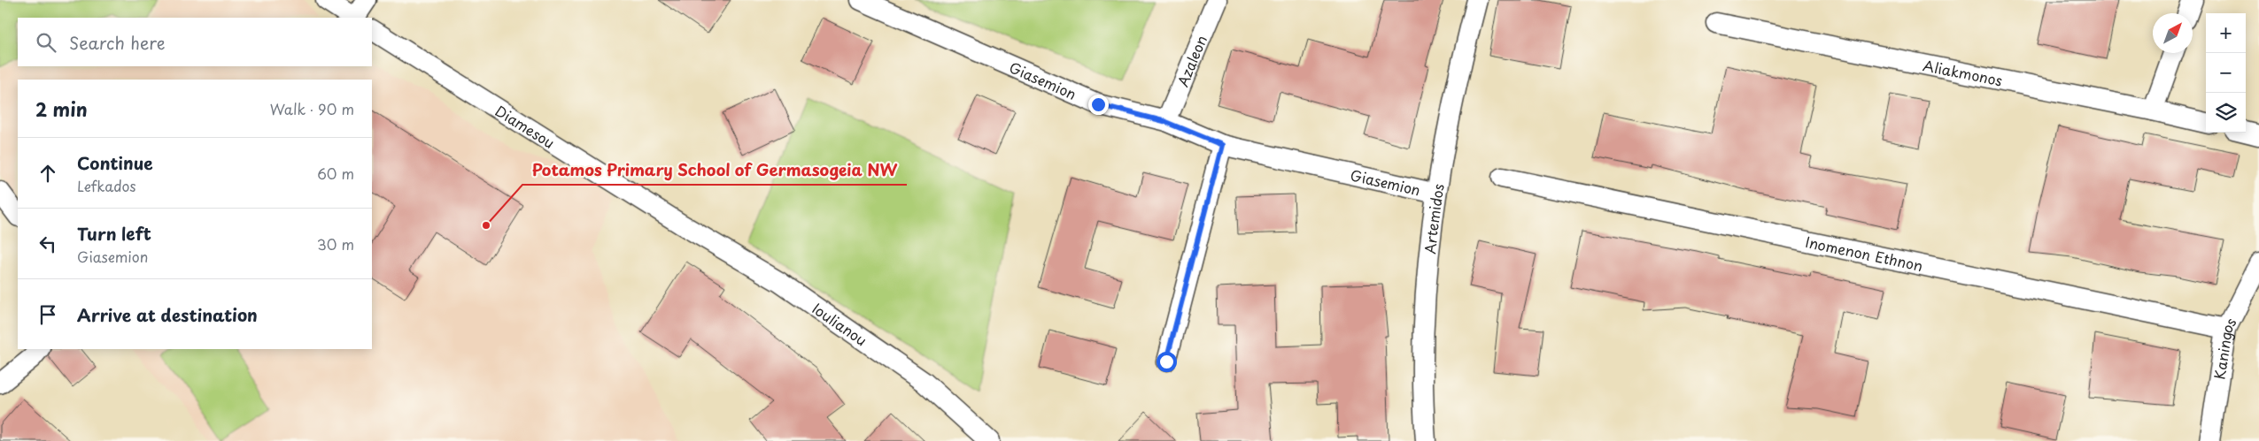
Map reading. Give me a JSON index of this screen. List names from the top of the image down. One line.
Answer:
{"streets":{"street":["Azaleon","Aliakmonos","Giasemion","Diamesou","Artemidos","Inomenon Ethnon","Ioulianou","Kaningos"]},"crossings":[["Azaleon","Giasemion"],["Giasemion","Artemidos"],["Diamesou","Ioulianou"],["Inomenon Ethnon","Kaningos"]],"places":["Potamos Primary School of Germasogeia NW"],"north":"top right","page":{"map_buttons":["+","−"],"search":"Search here","heading":["2 min","Walk · 90 m"],"list":[["Continue","Lefkados","60 m"],["Turn left","Giasemion","30 m"],"Arrive at destination"]}}
